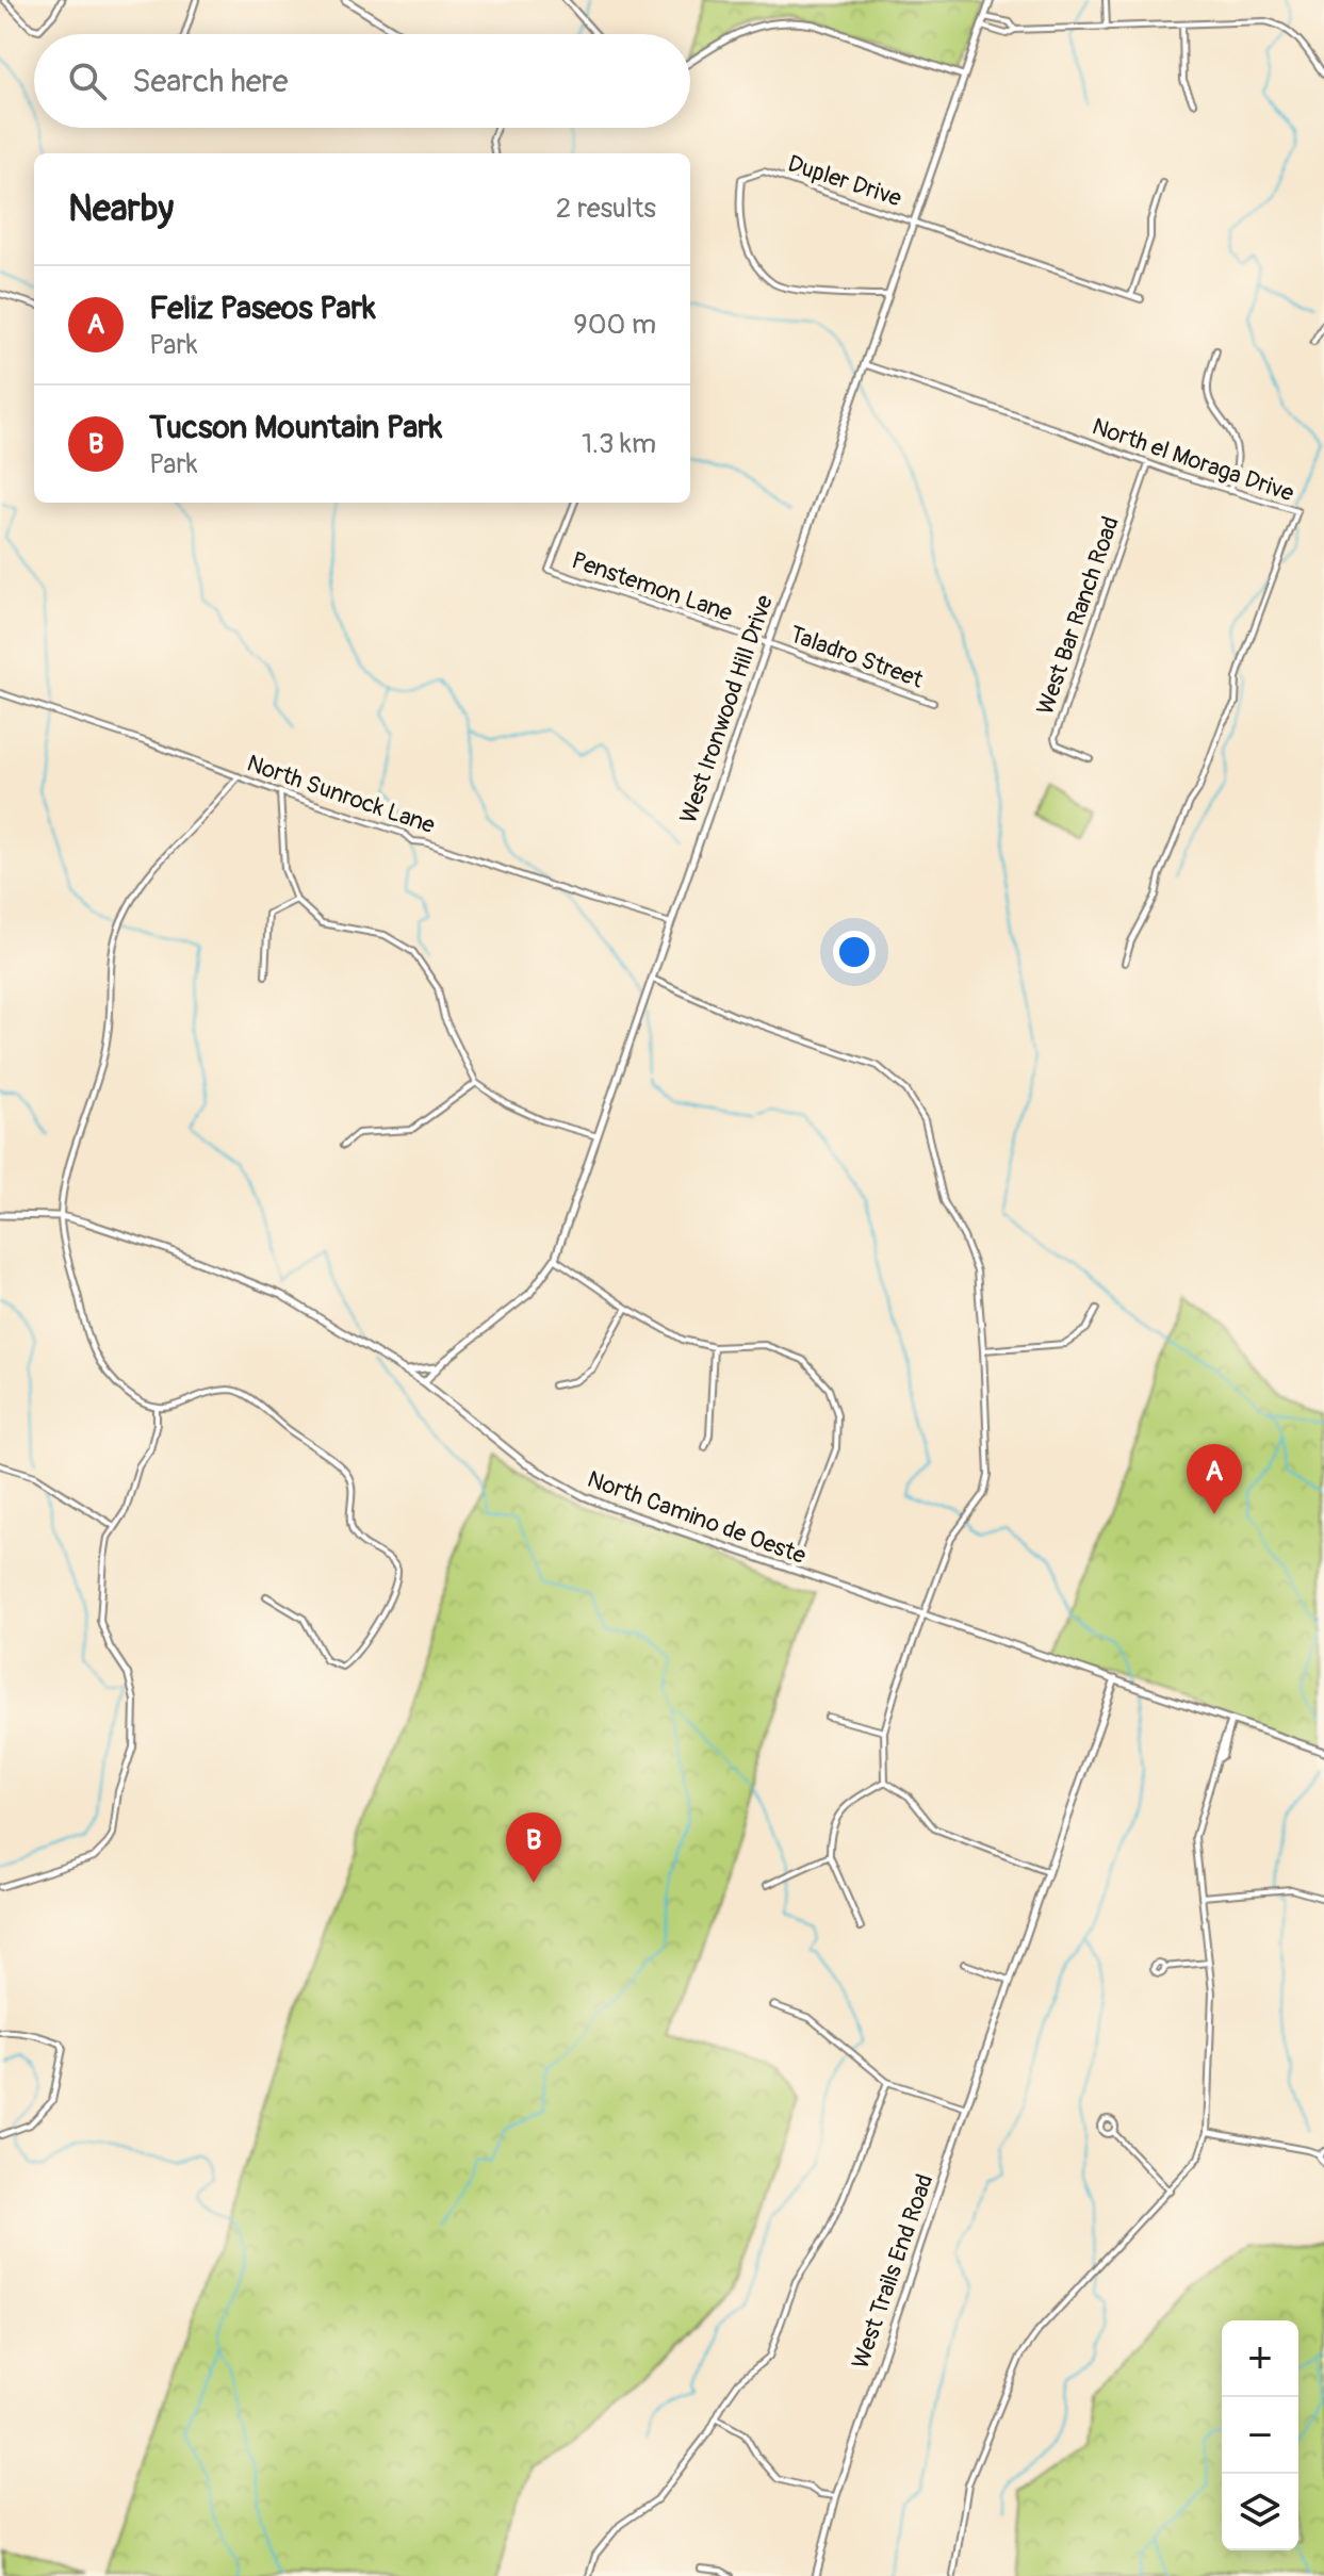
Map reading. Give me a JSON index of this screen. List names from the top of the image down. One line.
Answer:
{"streets":{"street":["Dupler Drive","North el Moraga Drive","Penstemon Lane","West Bar Ranch Road","Taladro Street","West Ironwood Hill Drive","North Sunrock Lane","North Camino de Oeste","West Trails End Road"]},"crossings":[["Dupler Drive","West Ironwood Hill Drive"],["North el Moraga Drive","West Bar Ranch Road"],["North el Moraga Drive","West Ironwood Hill Drive"],["Penstemon Lane","Taladro Street"],["Penstemon Lane","West Ironwood Hill Drive"],["Taladro Street","West Ironwood Hill Drive"],["West Ironwood Hill Drive","North Sunrock Lane"],["West Ironwood Hill Drive","North Camino de Oeste"],["North Camino de Oeste","West Trails End Road"]],"page":{"search":"Search here","heading":["Nearby","2 results"],"list":[{"mark":"A","name":"Feliz Paseos Park","note":"Park","value":"900 m"},{"mark":"B","name":"Tucson Mountain Park","note":"Park","value":"1.3 km"}],"pins":["A","B"],"map_buttons":["+","−"]}}
